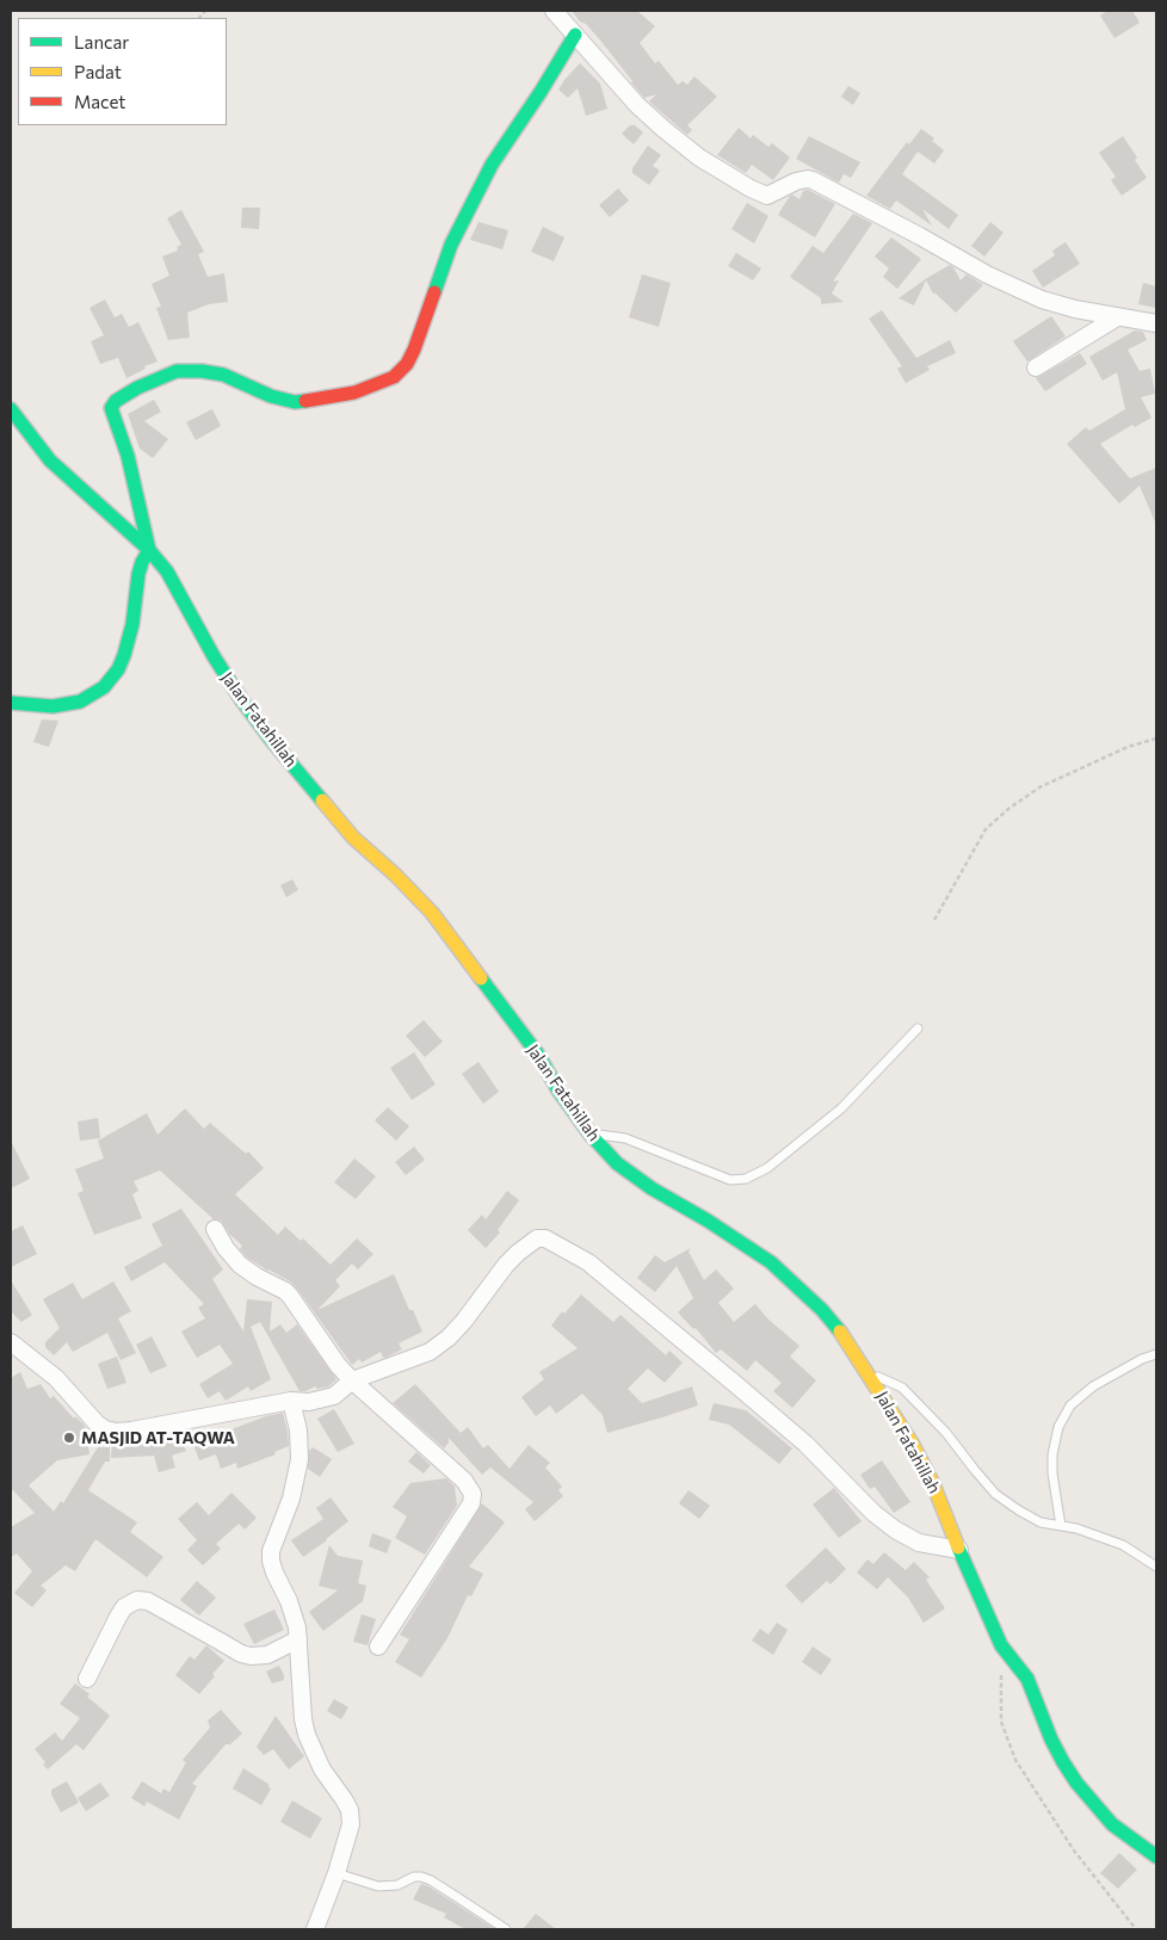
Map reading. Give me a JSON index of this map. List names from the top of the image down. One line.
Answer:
{"streets":{"street":["Jalan Fatahillah"]},"places":["MASJID AT-TAQWA"],"legend":["Lancar","Padat","Macet"]}
